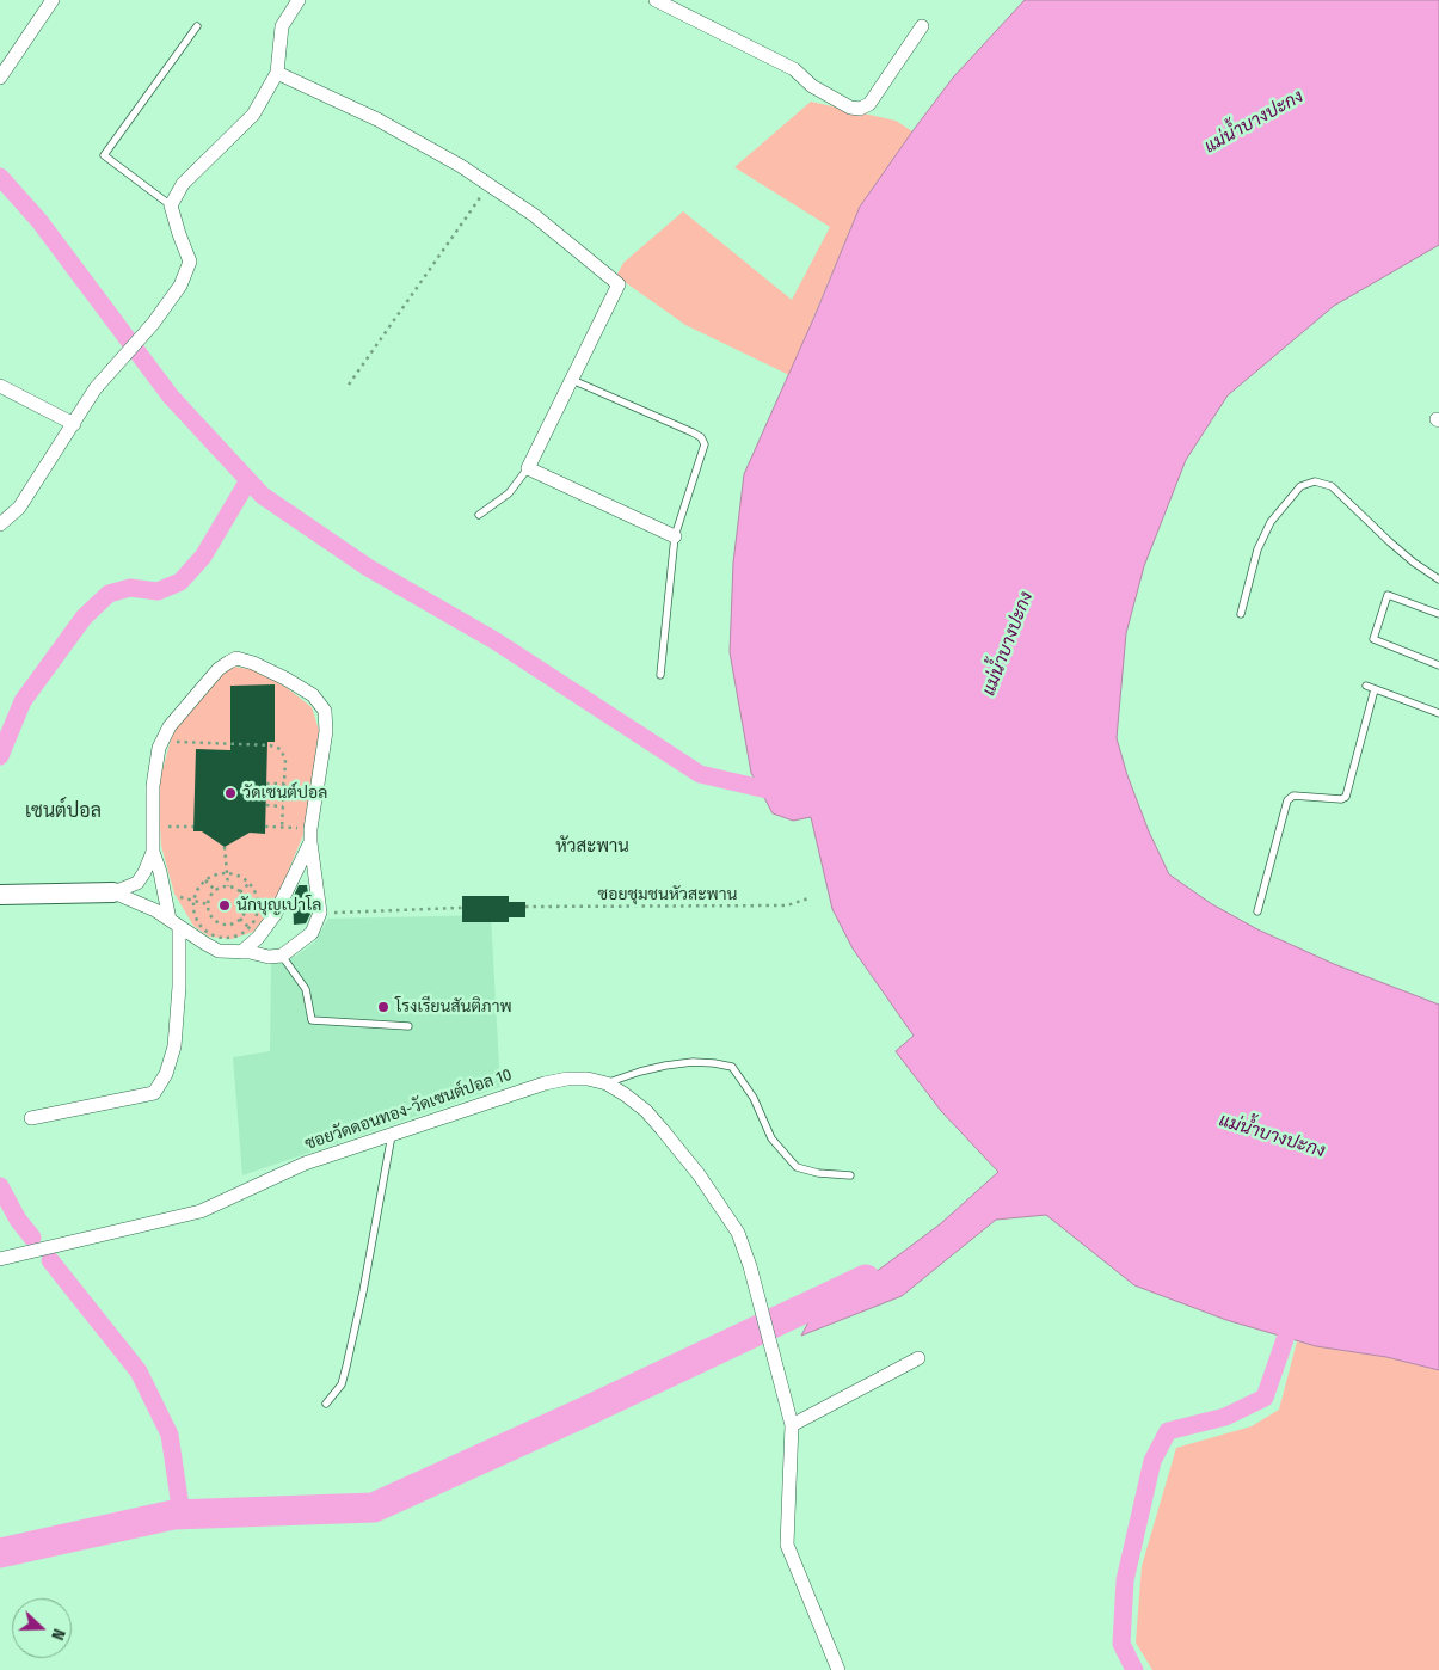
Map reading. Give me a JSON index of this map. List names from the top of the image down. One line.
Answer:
{"streets":{"street":["ซอยวัดดอนทอง-วัดเซนต์ปอล 10"],"path":["ซอยชุมชนหัวสะพาน"]},"districts":["เซนต์ปอล","หัวสะพาน"],"water":["แม่น้ำบางปะกง"],"places":["วัดเซนต์ปอล","นักบุญเปาโล","โรงเรียนสันติภาพ"],"north":"right"}
